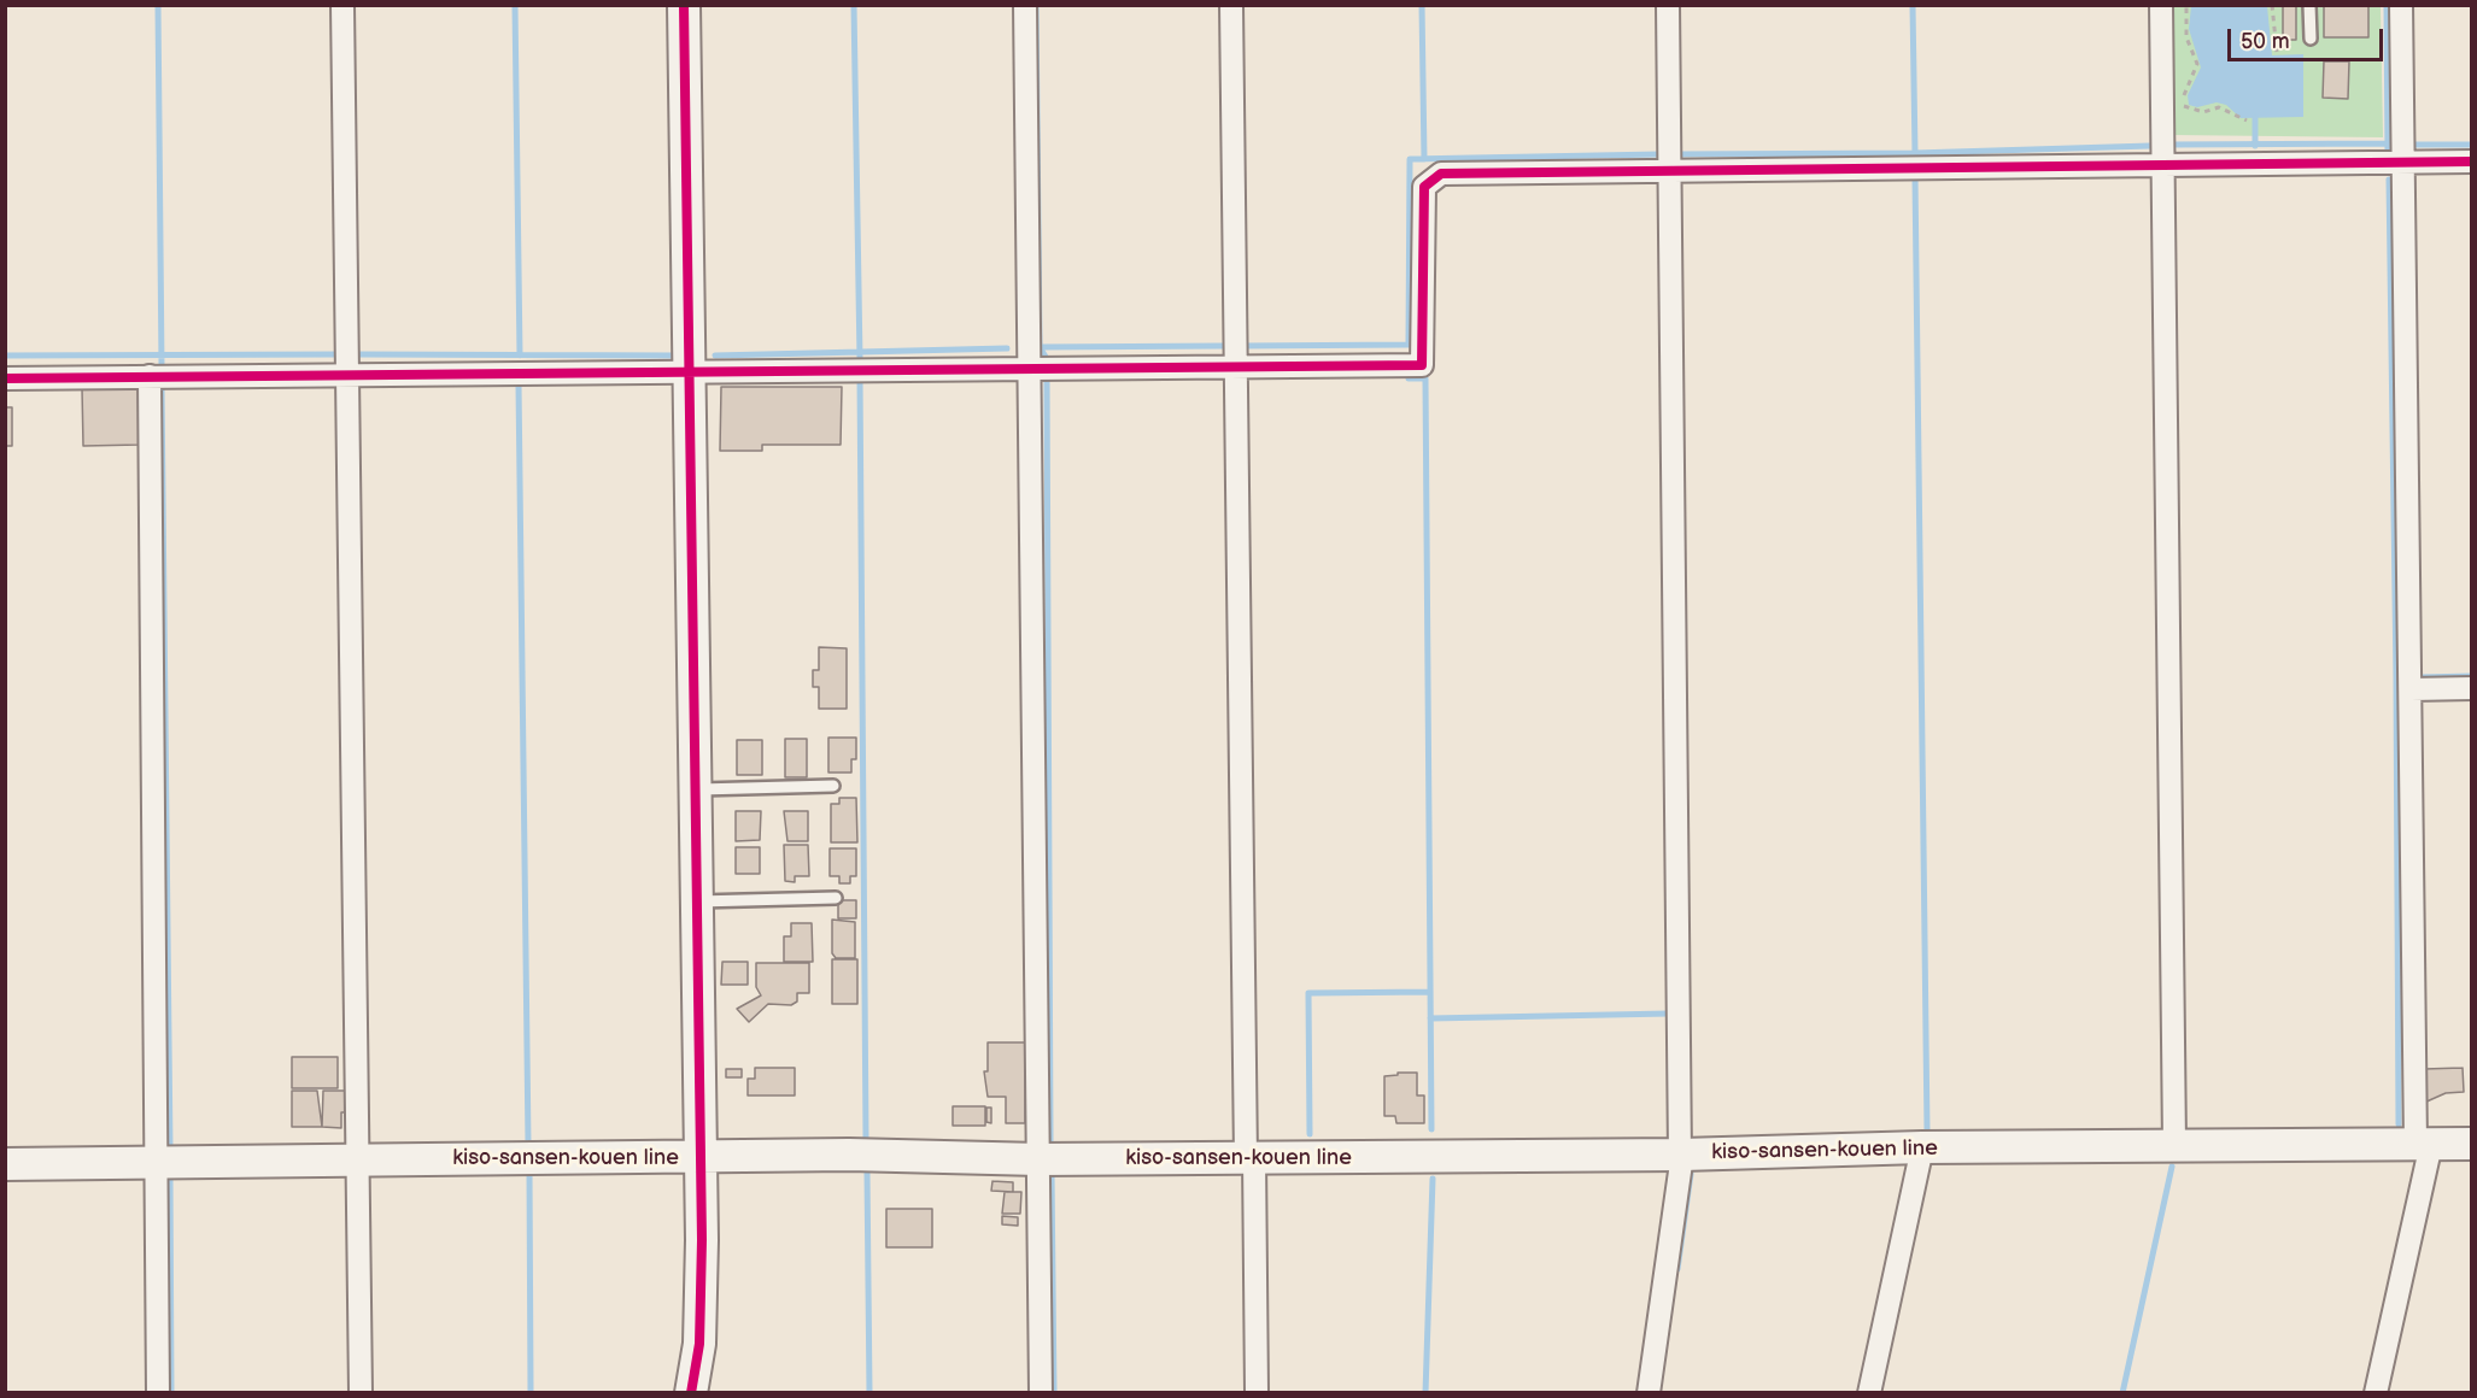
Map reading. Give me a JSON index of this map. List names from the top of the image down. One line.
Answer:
{"streets":{"main road":["kiso-sansen-kouen line"]},"scale_bar":"50 m"}
